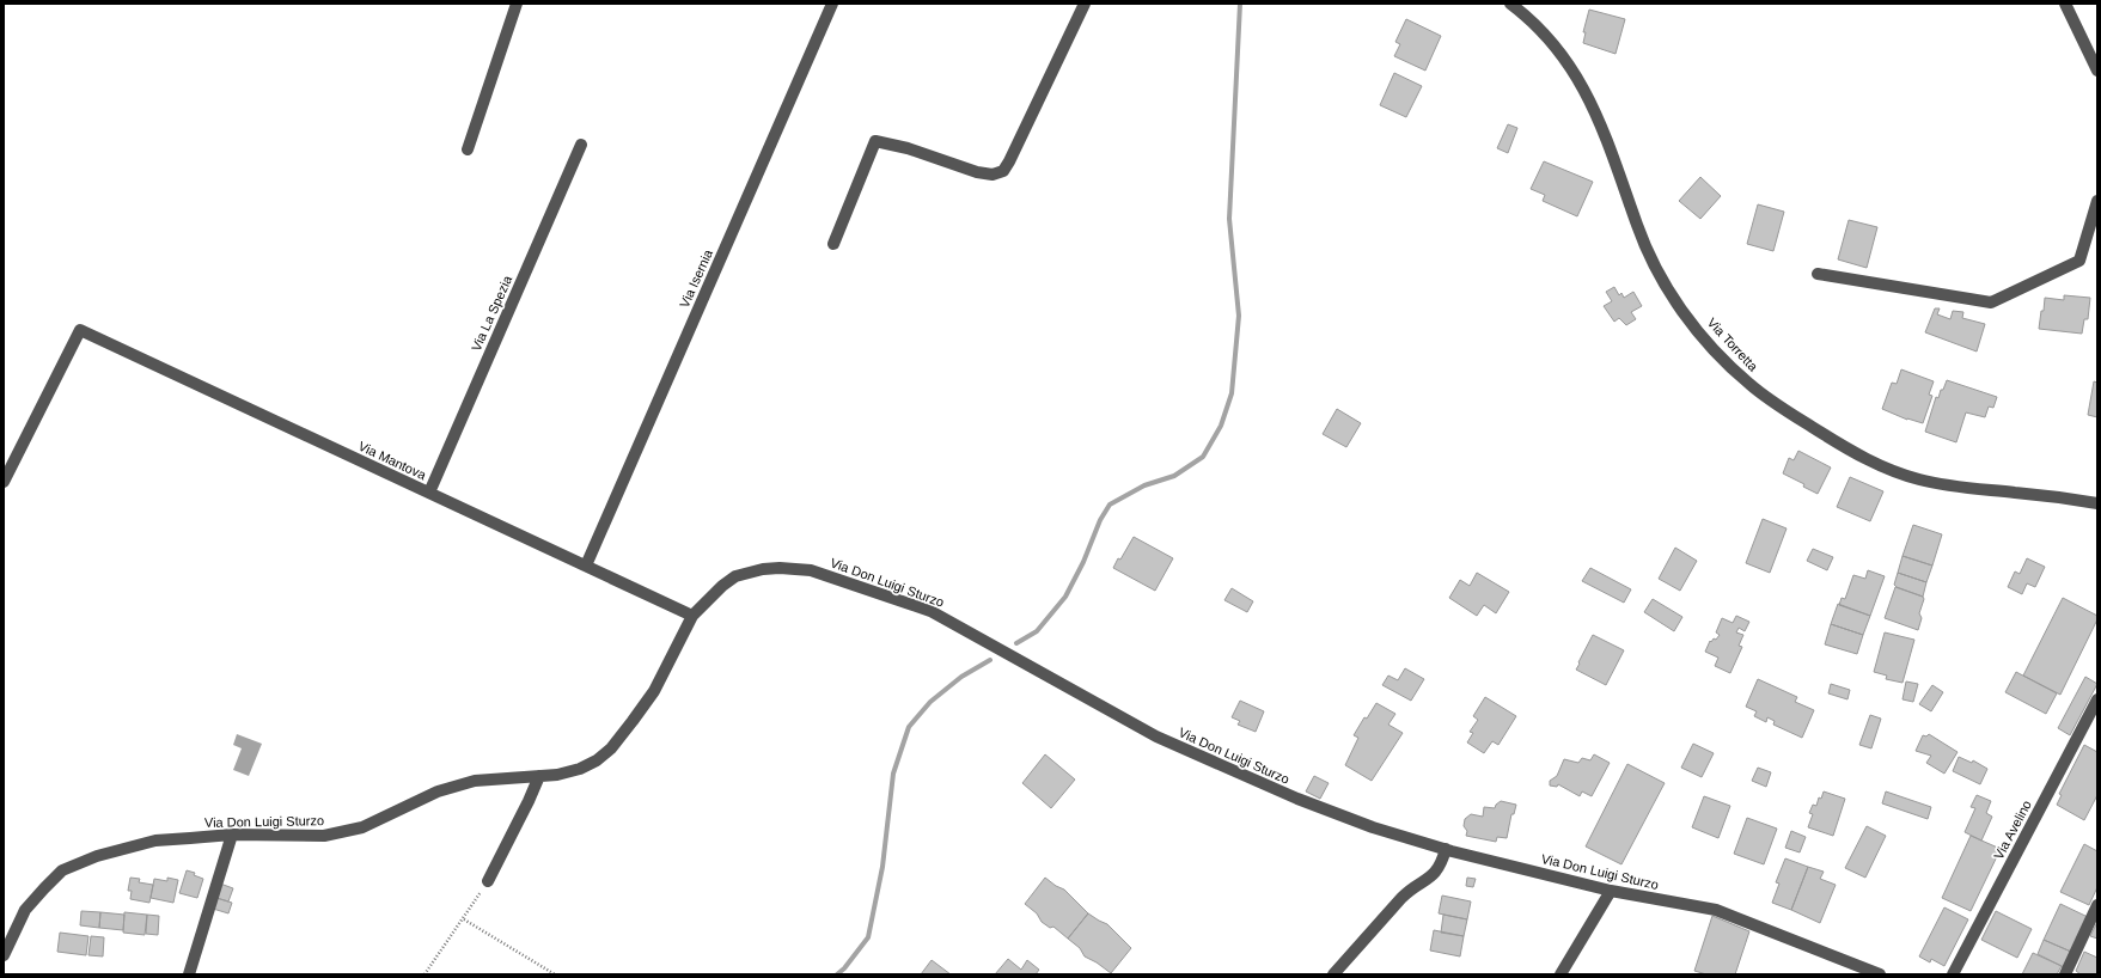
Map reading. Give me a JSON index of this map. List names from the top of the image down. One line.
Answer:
{"streets":{"street":["Via Isernia","Via La Spezia","Via Torretta","Via Mantova","Via Don Luigi Sturzo","Via Avelino"]},"crossings":[["Via Isernia","Via Mantova"],["Via La Spezia","Via Mantova"],["Via Mantova","Via Don Luigi Sturzo"]]}
